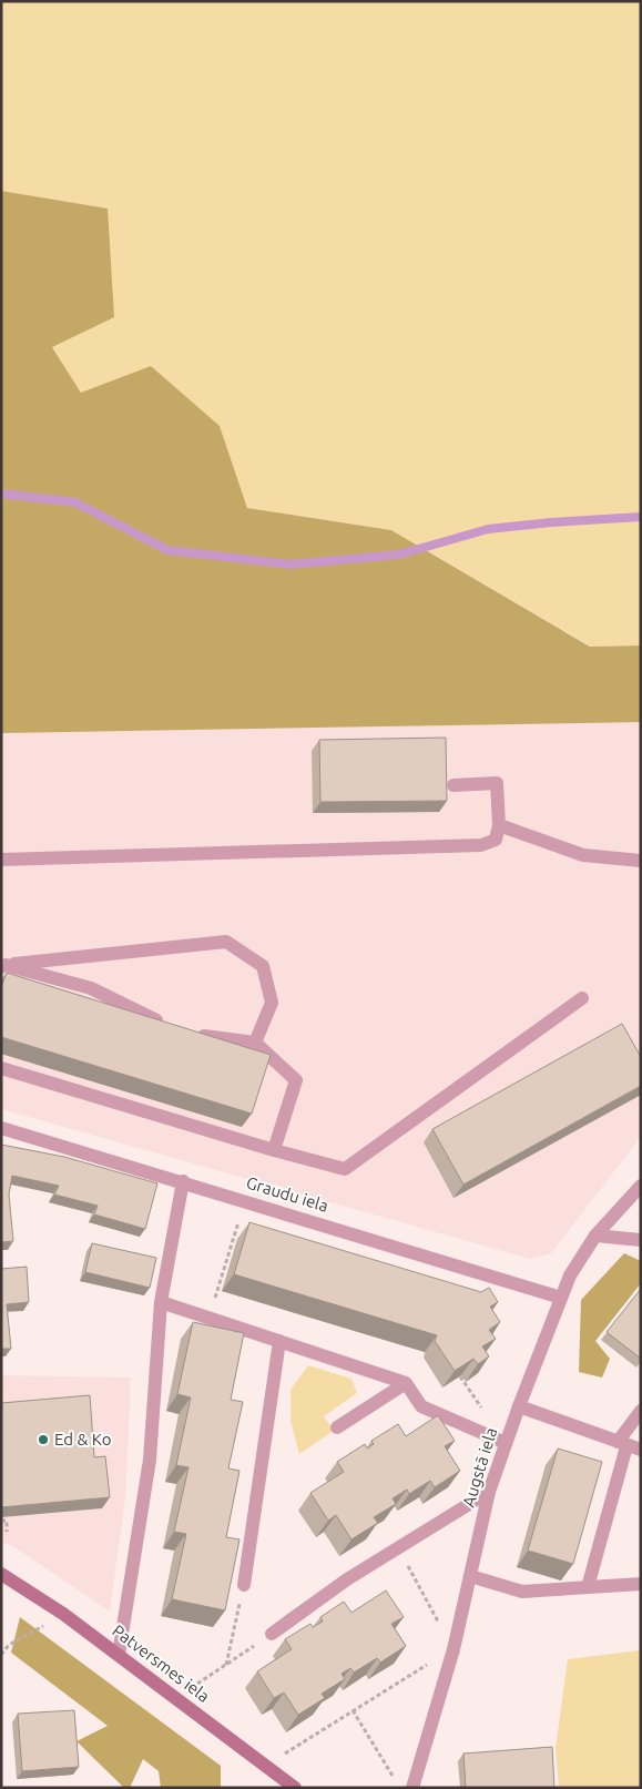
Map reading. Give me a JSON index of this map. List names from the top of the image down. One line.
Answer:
{"streets":{"street":["Graudu iela","Augstā iela","Patversmes iela"]},"crossings":[["Graudu iela","Augstā iela"]],"places":["Ed & Ko"]}
